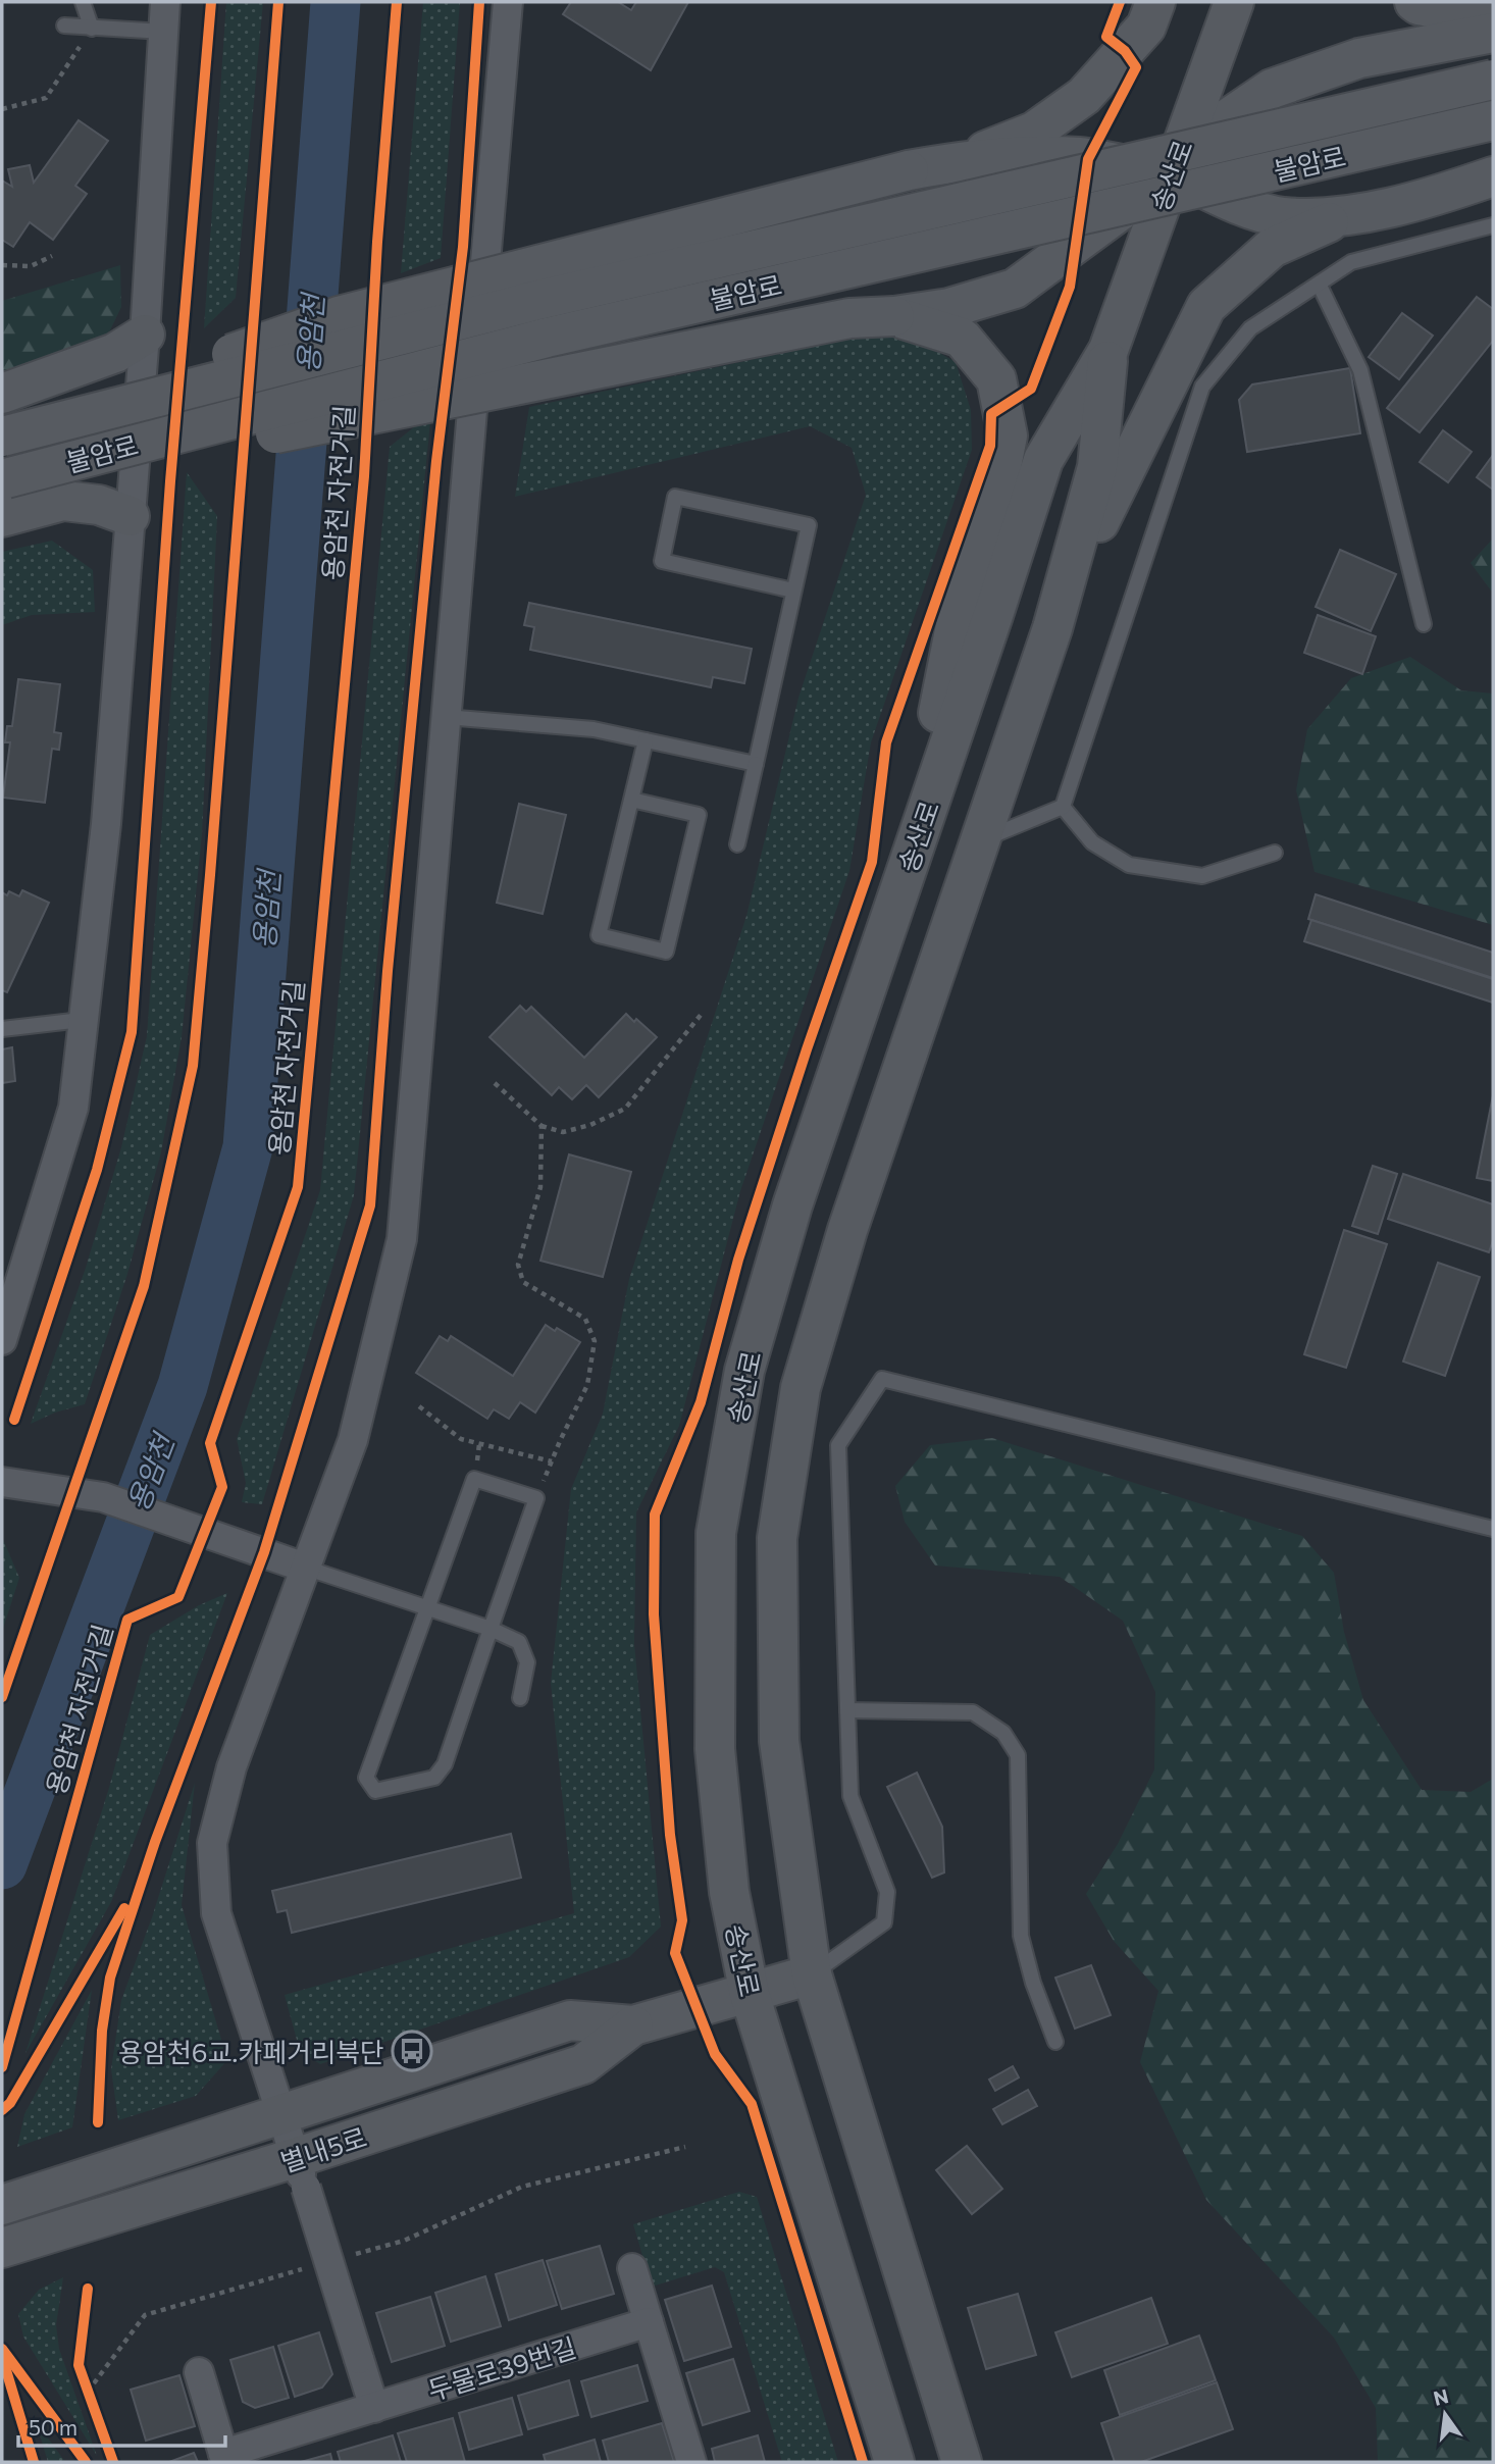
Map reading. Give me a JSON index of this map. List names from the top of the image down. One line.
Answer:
{"streets":{"street":["불암로","송산로","별내5로","두물로39번길"],"cycle path":["용암천 자전거길"]},"crossings":[["송산로","별내5로"]],"water":["용암천"],"places":{"bus stop":["용암천6교.카페거리북단"]},"scale_bar":"50 m","north":"top"}
